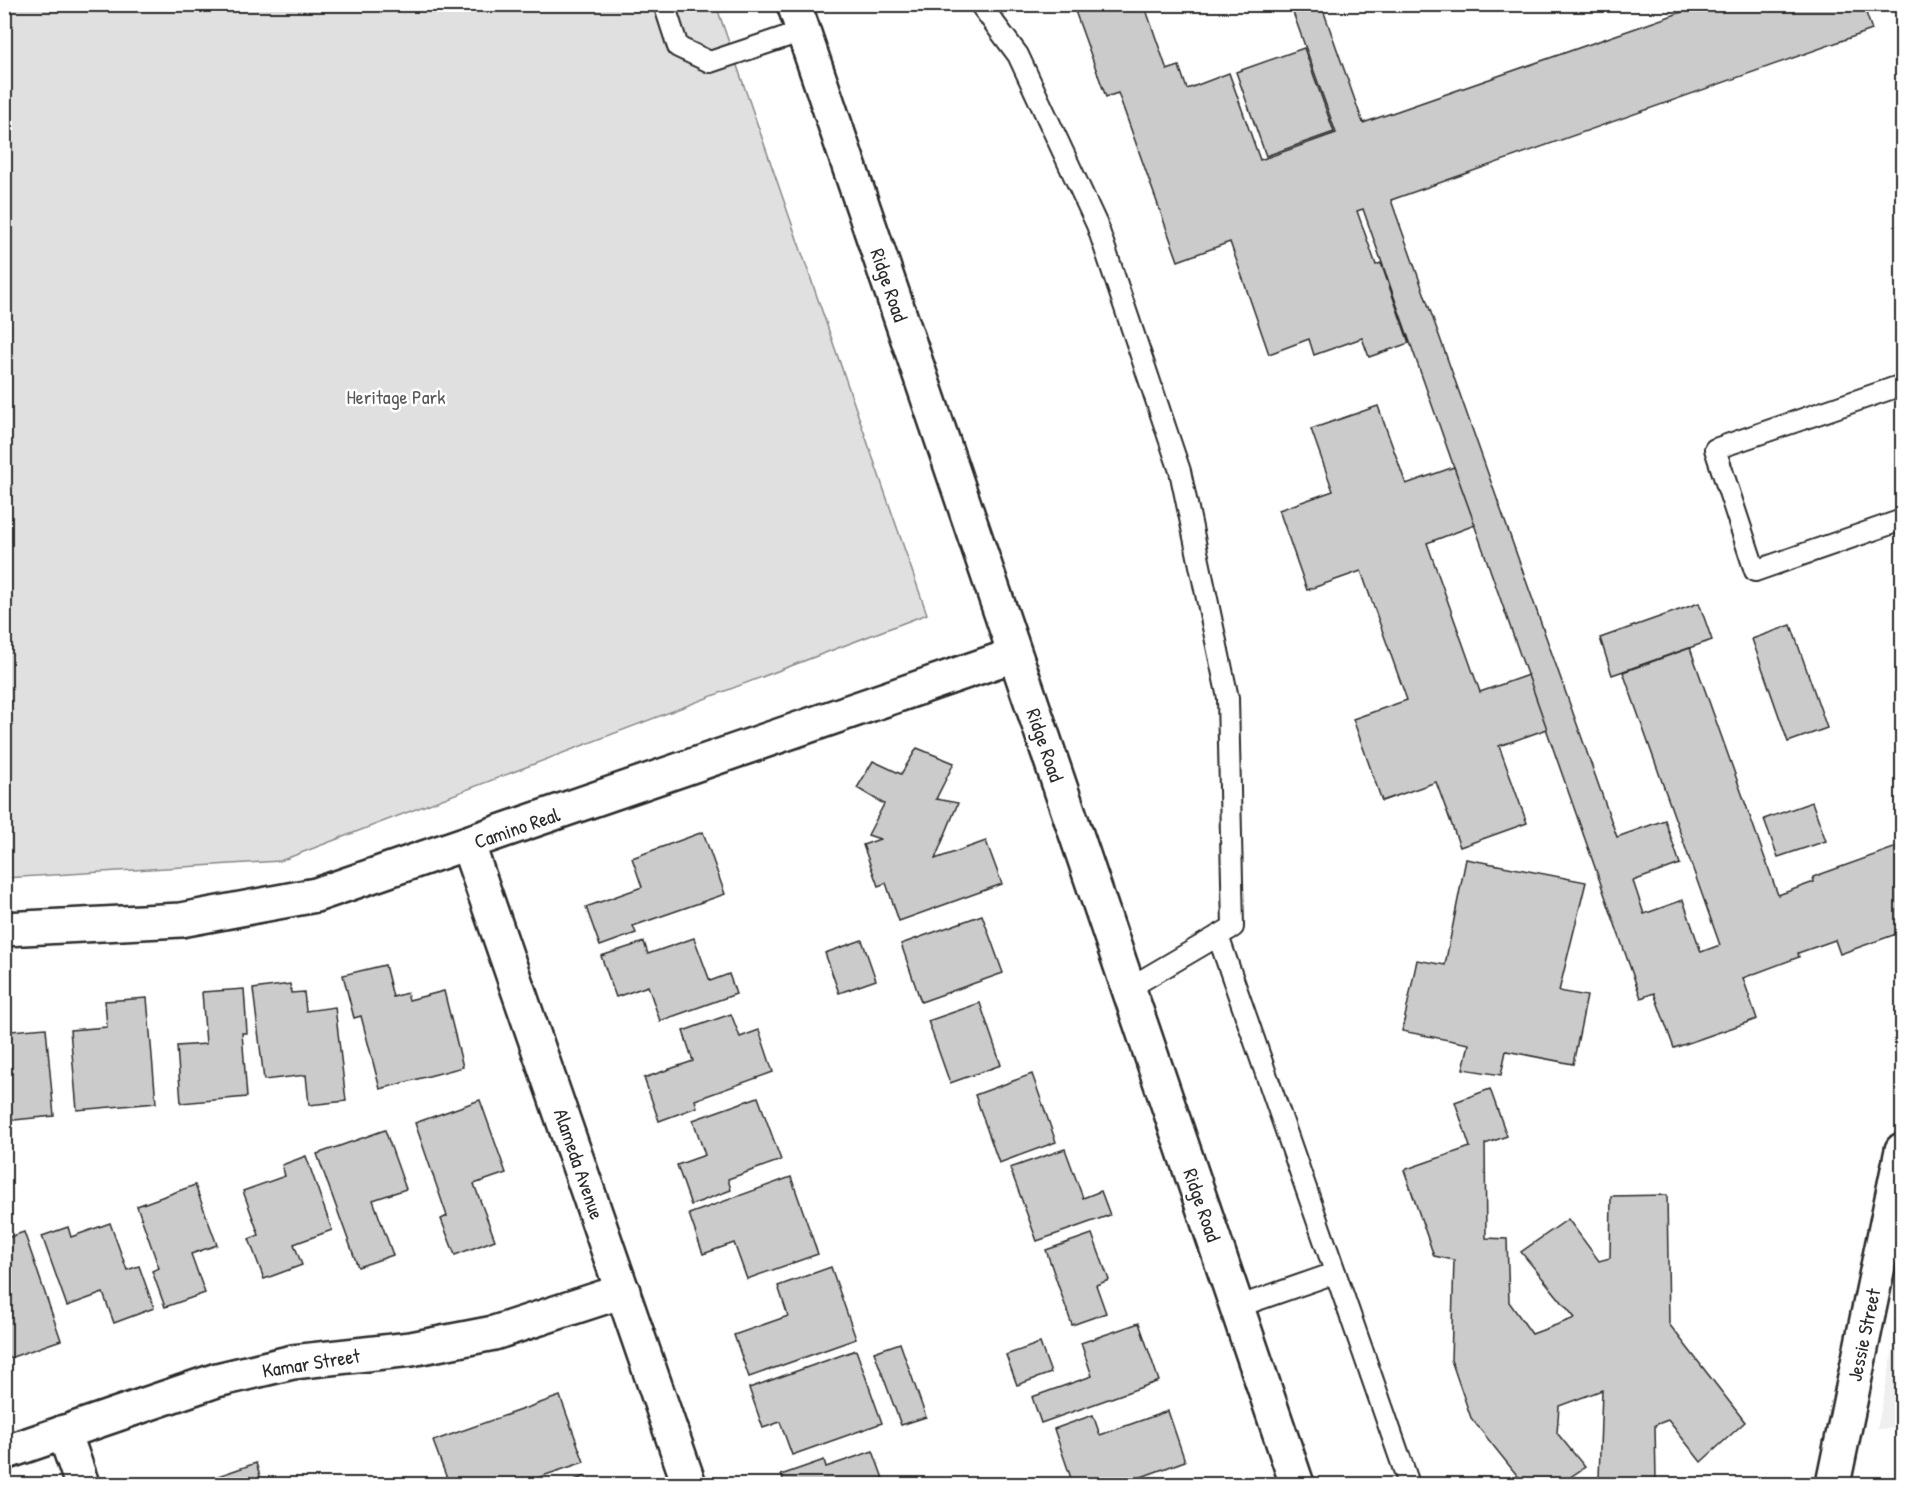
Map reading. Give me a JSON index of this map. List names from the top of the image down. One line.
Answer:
{"streets":{"street":["Ridge Road","Camino Real","Alameda Avenue","Jessie Street","Kamar Street"]},"crossings":[["Ridge Road","Camino Real"],["Camino Real","Alameda Avenue"],["Alameda Avenue","Kamar Street"]],"parks":["Heritage Park"]}
